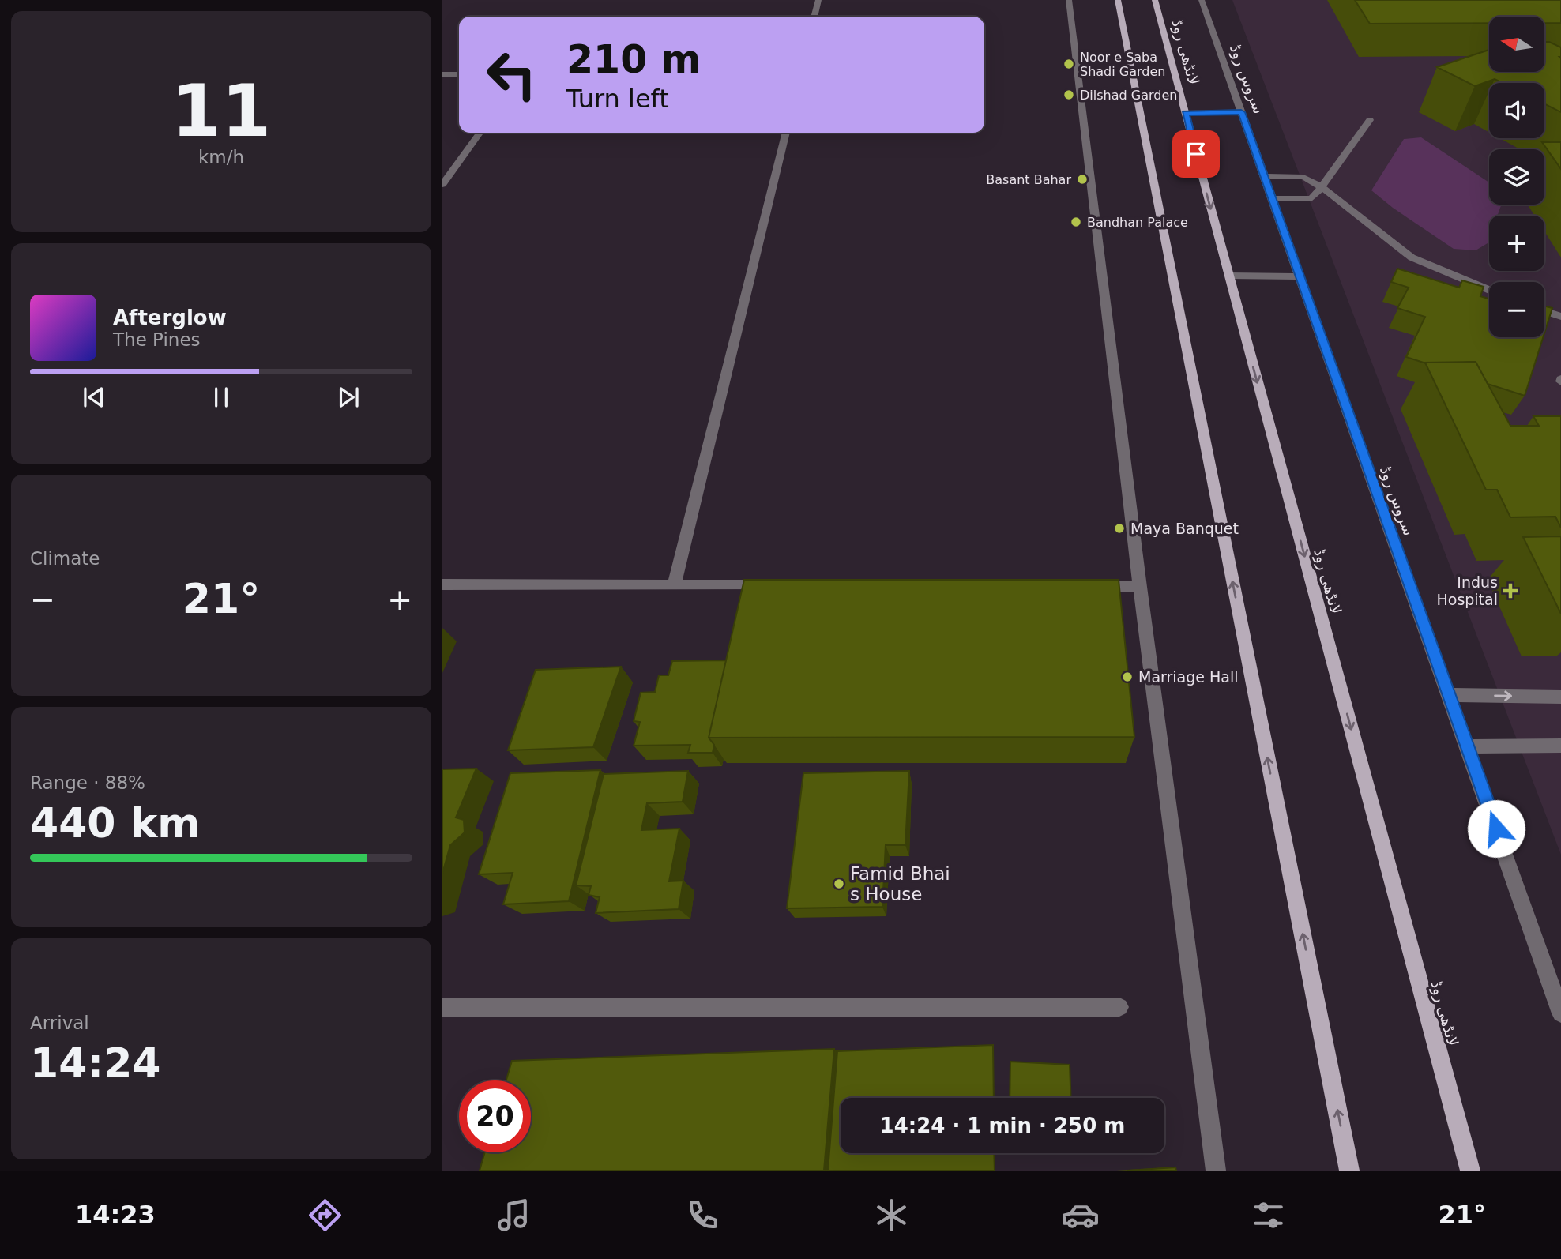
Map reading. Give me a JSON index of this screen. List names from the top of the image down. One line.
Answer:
{"streets":{"main road":["لانڈھی روڈ"],"street":["سروس روڈ"]},"places":{"other":["Noor e Saba Shadi Garden","Dilshad Garden","Basant Bahar","Bandhan Palace","Maya Banquet","Marriage Hall","Famid Bhai s House"],"health":["Indus Hospital"]},"north":"left","page":{"tile":[["11","km/h"],"Climate",["Range · 88%","440 km"],["Arrival","14:24"]],"map_buttons":["+","−"],"turn":["210 m","Turn left"],"song":["Afterglow","The Pines"],"heat":["−","21°","+"],"limit":"20","trip":"14:24 · 1 min · 250 m","tabs":["14:23","21°"]}}
